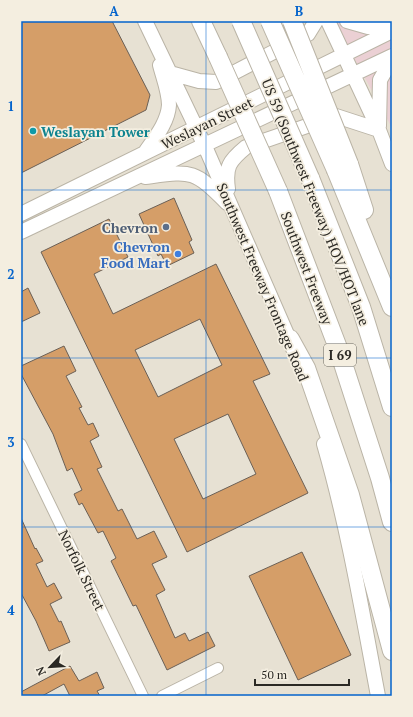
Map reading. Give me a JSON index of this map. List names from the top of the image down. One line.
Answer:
{"streets":{"highway":["US 59 (Southwest Freeway) HOV/HOT lane","Southwest Freeway","I 69"],"main road":["Weslayan Street","Southwest Freeway Frontage Road"],"street":["Norfolk Street"]},"crossings":[["Weslayan Street","Southwest Freeway Frontage Road"]],"places":["Weslayan Tower","Chevron","Chevron Food Mart"],"scale_bar":"50 m","north":"bottom left","grid":{"columns":["A","B"],"rows":["1","2","3","4"]}}
